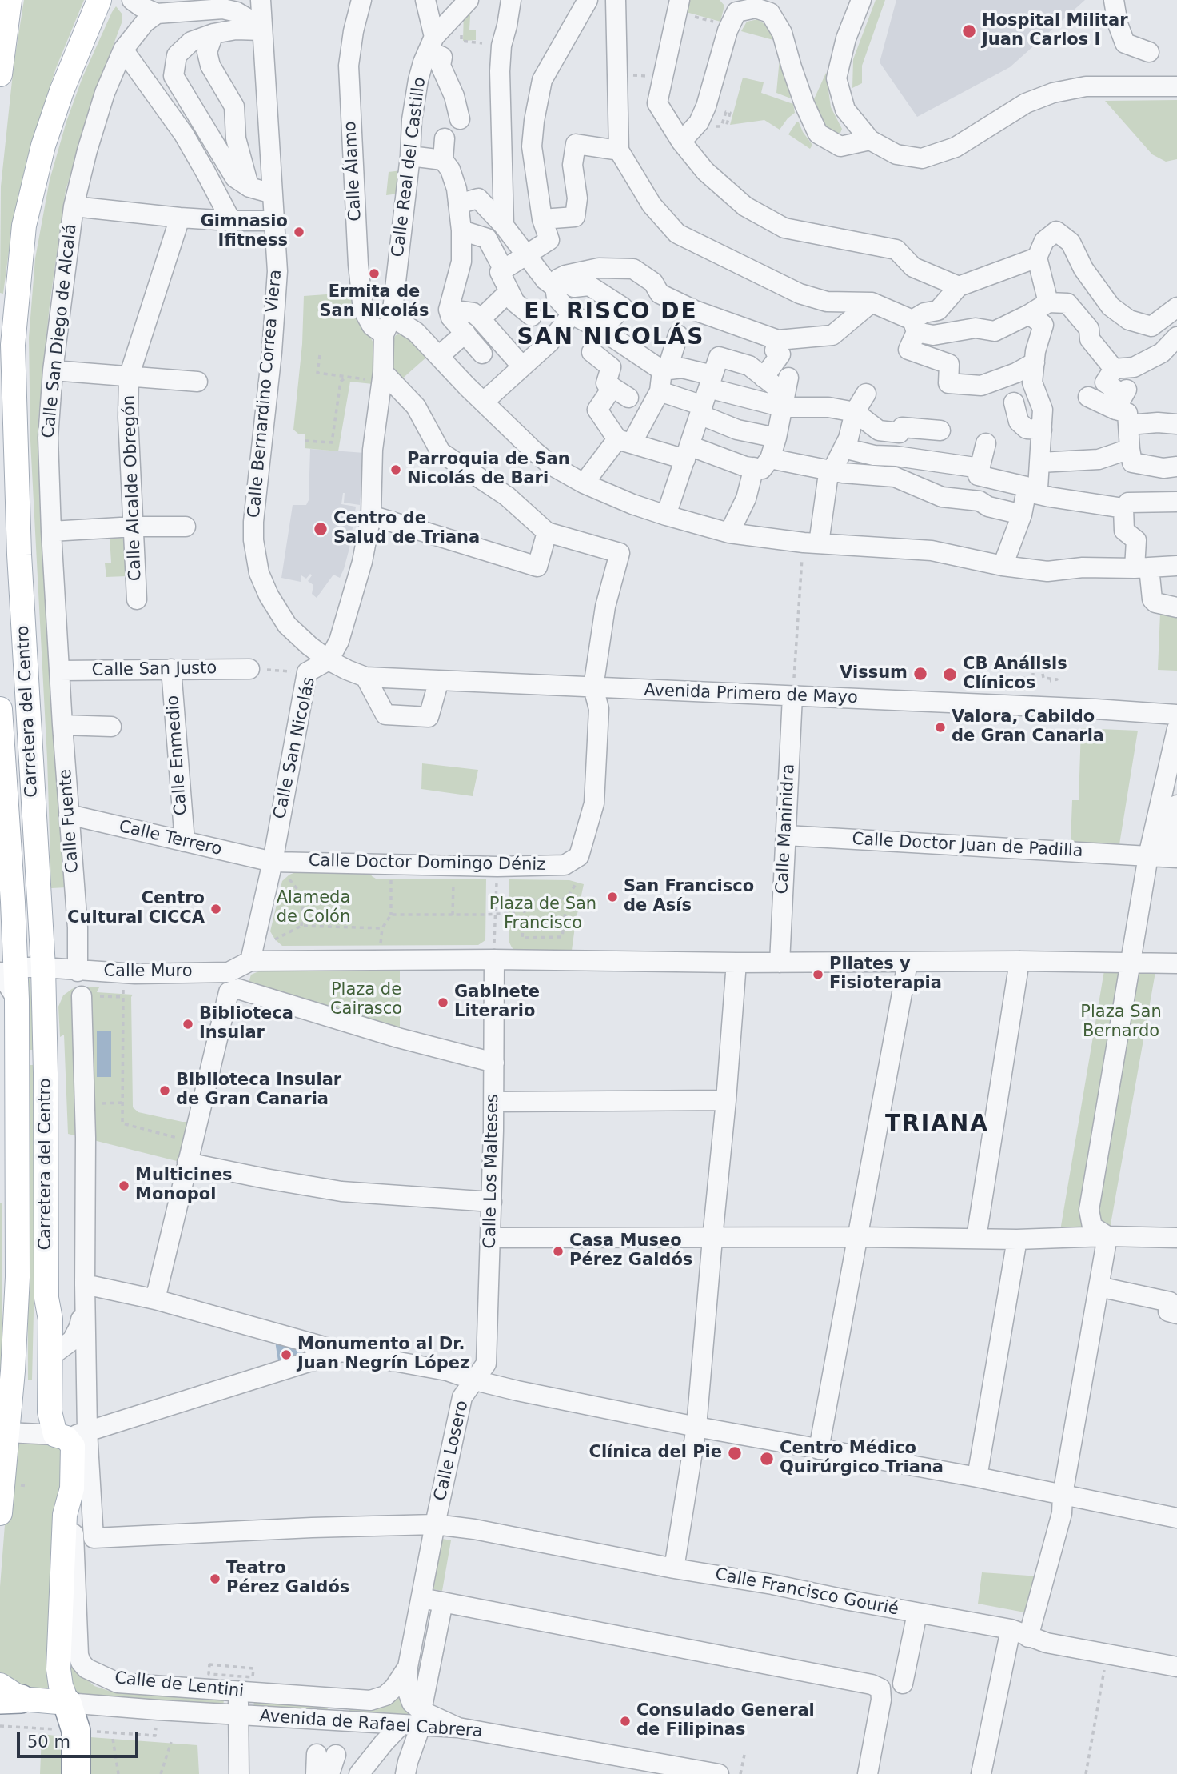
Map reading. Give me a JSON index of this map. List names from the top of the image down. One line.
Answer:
{"streets":{"main road":["Carretera del Centro","Avenida de Rafael Cabrera"],"street":["Calle Real del Castillo","Calle Álamo","Calle San Diego de Alcalá","Calle Bernardino Correa Viera","Calle Alcalde Obregón","Calle San Justo","Avenida Primero de Mayo","Calle San Nicolás","Calle Enmedio","Calle Fuente","Calle Maninidra","Calle Terrero","Calle Doctor Juan de Padilla","Calle Doctor Domingo Déniz","Calle Muro","Calle Los Malteses","Calle Losero","Calle Francisco Gourié","Calle de Lentini"]},"crossings":[["Calle Real del Castillo","Calle San Nicolás"],["Calle Álamo","Calle San Nicolás"],["Calle San Diego de Alcalá","Calle San Justo"],["Calle San Diego de Alcalá","Calle Fuente"],["Calle Bernardino Correa Viera","Avenida Primero de Mayo"],["Calle Bernardino Correa Viera","Calle San Nicolás"],["Calle San Justo","Calle Enmedio"],["Calle San Justo","Calle Fuente"],["Avenida Primero de Mayo","Calle San Nicolás"],["Avenida Primero de Mayo","Calle Maninidra"],["Avenida Primero de Mayo","Calle Doctor Domingo Déniz"],["Carretera del Centro","Calle Muro"],["Carretera del Centro","Calle Francisco Gourié"],["Carretera del Centro","Calle de Lentini"],["Carretera del Centro","Avenida de Rafael Cabrera"],["Calle San Nicolás","Calle Terrero"],["Calle San Nicolás","Calle Doctor Domingo Déniz"],["Calle San Nicolás","Calle Muro"],["Calle Enmedio","Calle Terrero"],["Calle Fuente","Calle Terrero"],["Calle Fuente","Calle Muro"],["Calle Maninidra","Calle Doctor Juan de Padilla"],["Calle Terrero","Calle Doctor Domingo Déniz"],["Calle Los Malteses","Calle Losero"],["Calle Losero","Calle Francisco Gourié"],["Calle Losero","Calle de Lentini"]],"districts":["EL RISCO DE SAN NICOLÁS","TRIANA"],"parks":["Alameda de Colón","Plaza de San Francisco","Plaza de Cairasco","Plaza San Bernardo"],"places":["Hospital Militar Juan Carlos I","Gimnasio Ifitness","Ermita de San Nicolás","Parroquia de San Nicolás de Bari","Centro de Salud de Triana","Vissum","CB Análisis Clínicos","Valora, Cabildo de Gran Canaria","San Francisco de Asís","Centro Cultural CICCA","Pilates y Fisioterapia","Gabinete Literario","Biblioteca Insular","Biblioteca Insular de Gran Canaria","Multicines Monopol","Casa Museo Pérez Galdós","Monumento al Dr. Juan Negrín López","Clínica del Pie","Centro Médico Quirúrgico Triana","Teatro Pérez Galdós","Consulado General de Filipinas"],"scale_bar":"50 m"}
